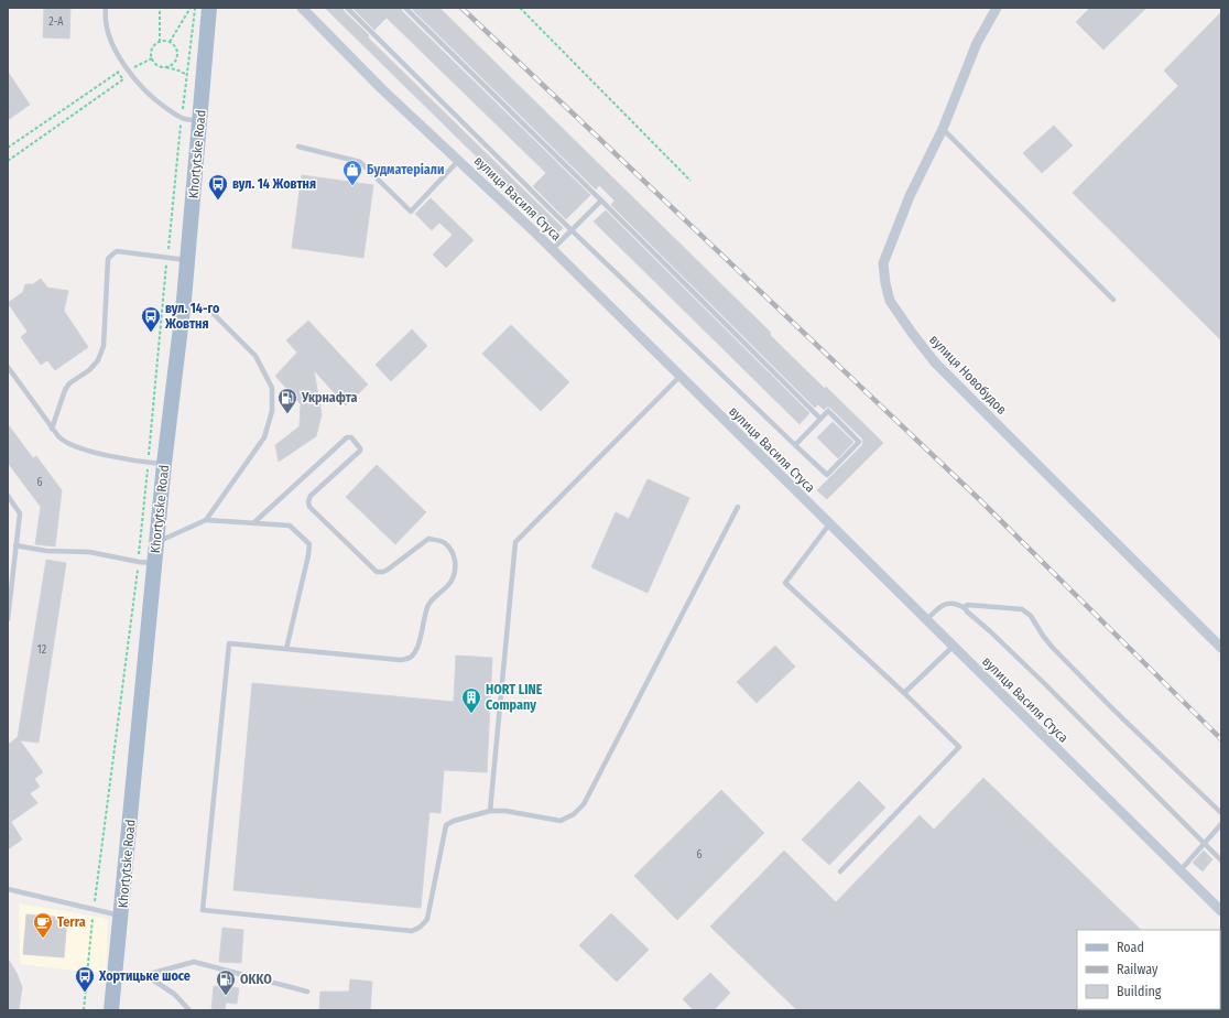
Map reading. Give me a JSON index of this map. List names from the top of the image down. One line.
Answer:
{"streets":{"main road":["Khortytske Road"],"street":["вулиця Василя Стуса","вулиця Новобудов"]},"places":{"shop":["Будматеріали"],"bus stop":["вул. 14 Жовтня","вул. 14-го Жовтня","Хортицьке шосе"],"fuel station":["Укрнафта","OKKO"],"building":["HORT LINE Company"],"cafe":["Terra"]},"house_numbers":["2-А","6","12","6"],"legend":["Road","Railway","Building"]}
